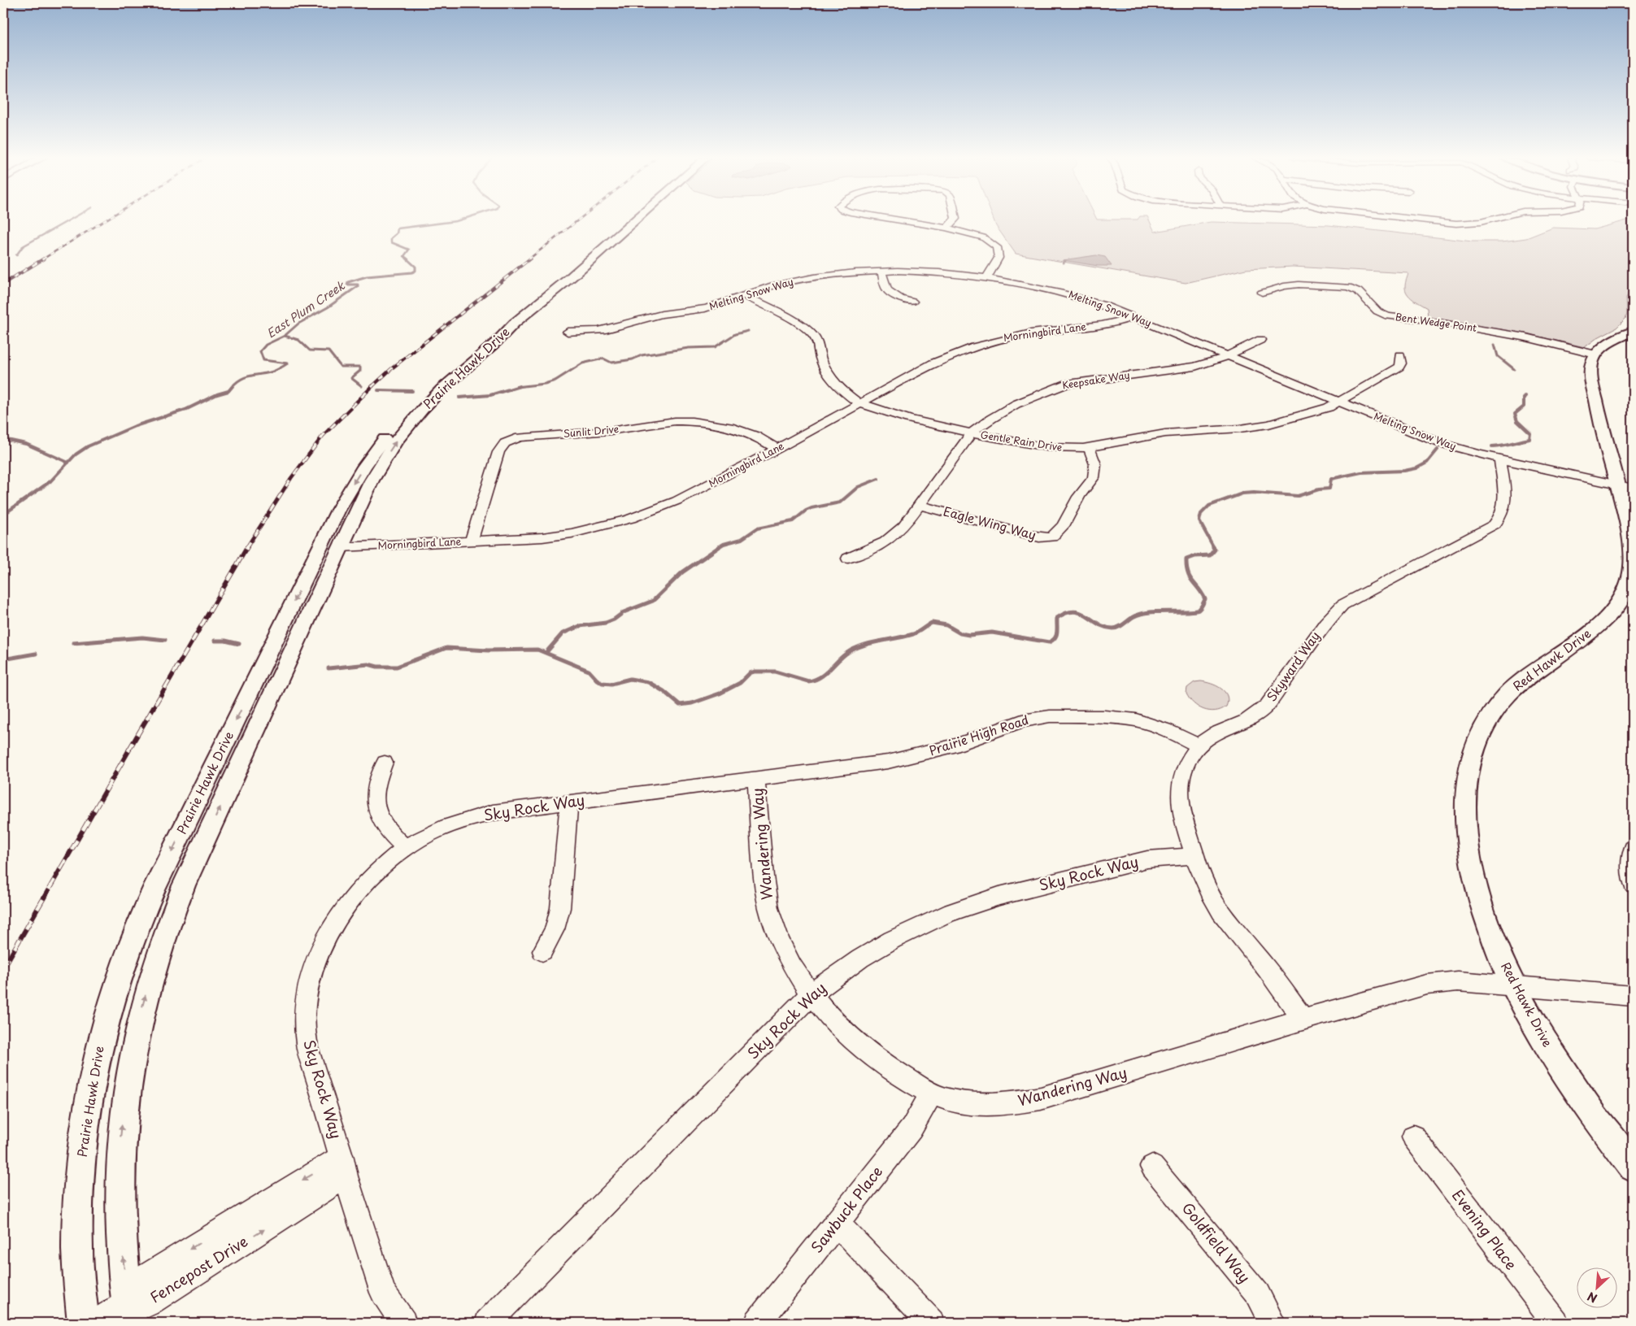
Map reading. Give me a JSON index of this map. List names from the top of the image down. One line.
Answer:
{"streets":{"street":["Melting Snow Way","Bent Wedge Point","Morningbird Lane","Prairie Hawk Drive","Keepsake Way","Sunlit Drive","Gentle Rain Drive","Eagle Wing Way","Red Hawk Drive","Skyward Way","Prairie High Road","Sky Rock Way","Wandering Way","Sawbuck Place","Evening Place","Goldfield Way","Fencepost Drive"]},"crossings":[["Melting Snow Way","Morningbird Lane"],["Melting Snow Way","Keepsake Way"],["Melting Snow Way","Gentle Rain Drive"],["Melting Snow Way","Red Hawk Drive"],["Melting Snow Way","Skyward Way"],["Bent Wedge Point","Red Hawk Drive"],["Morningbird Lane","Prairie Hawk Drive"],["Morningbird Lane","Sunlit Drive"],["Morningbird Lane","Gentle Rain Drive"],["Prairie Hawk Drive","Fencepost Drive"],["Keepsake Way","Gentle Rain Drive"],["Keepsake Way","Eagle Wing Way"],["Gentle Rain Drive","Eagle Wing Way"],["Red Hawk Drive","Wandering Way"],["Skyward Way","Prairie High Road"],["Skyward Way","Sky Rock Way"],["Skyward Way","Wandering Way"],["Prairie High Road","Sky Rock Way"],["Prairie High Road","Wandering Way"],["Sky Rock Way","Wandering Way"],["Sky Rock Way","Fencepost Drive"],["Wandering Way","Sawbuck Place"]],"water":["East Plum Creek"],"north":"bottom left"}
